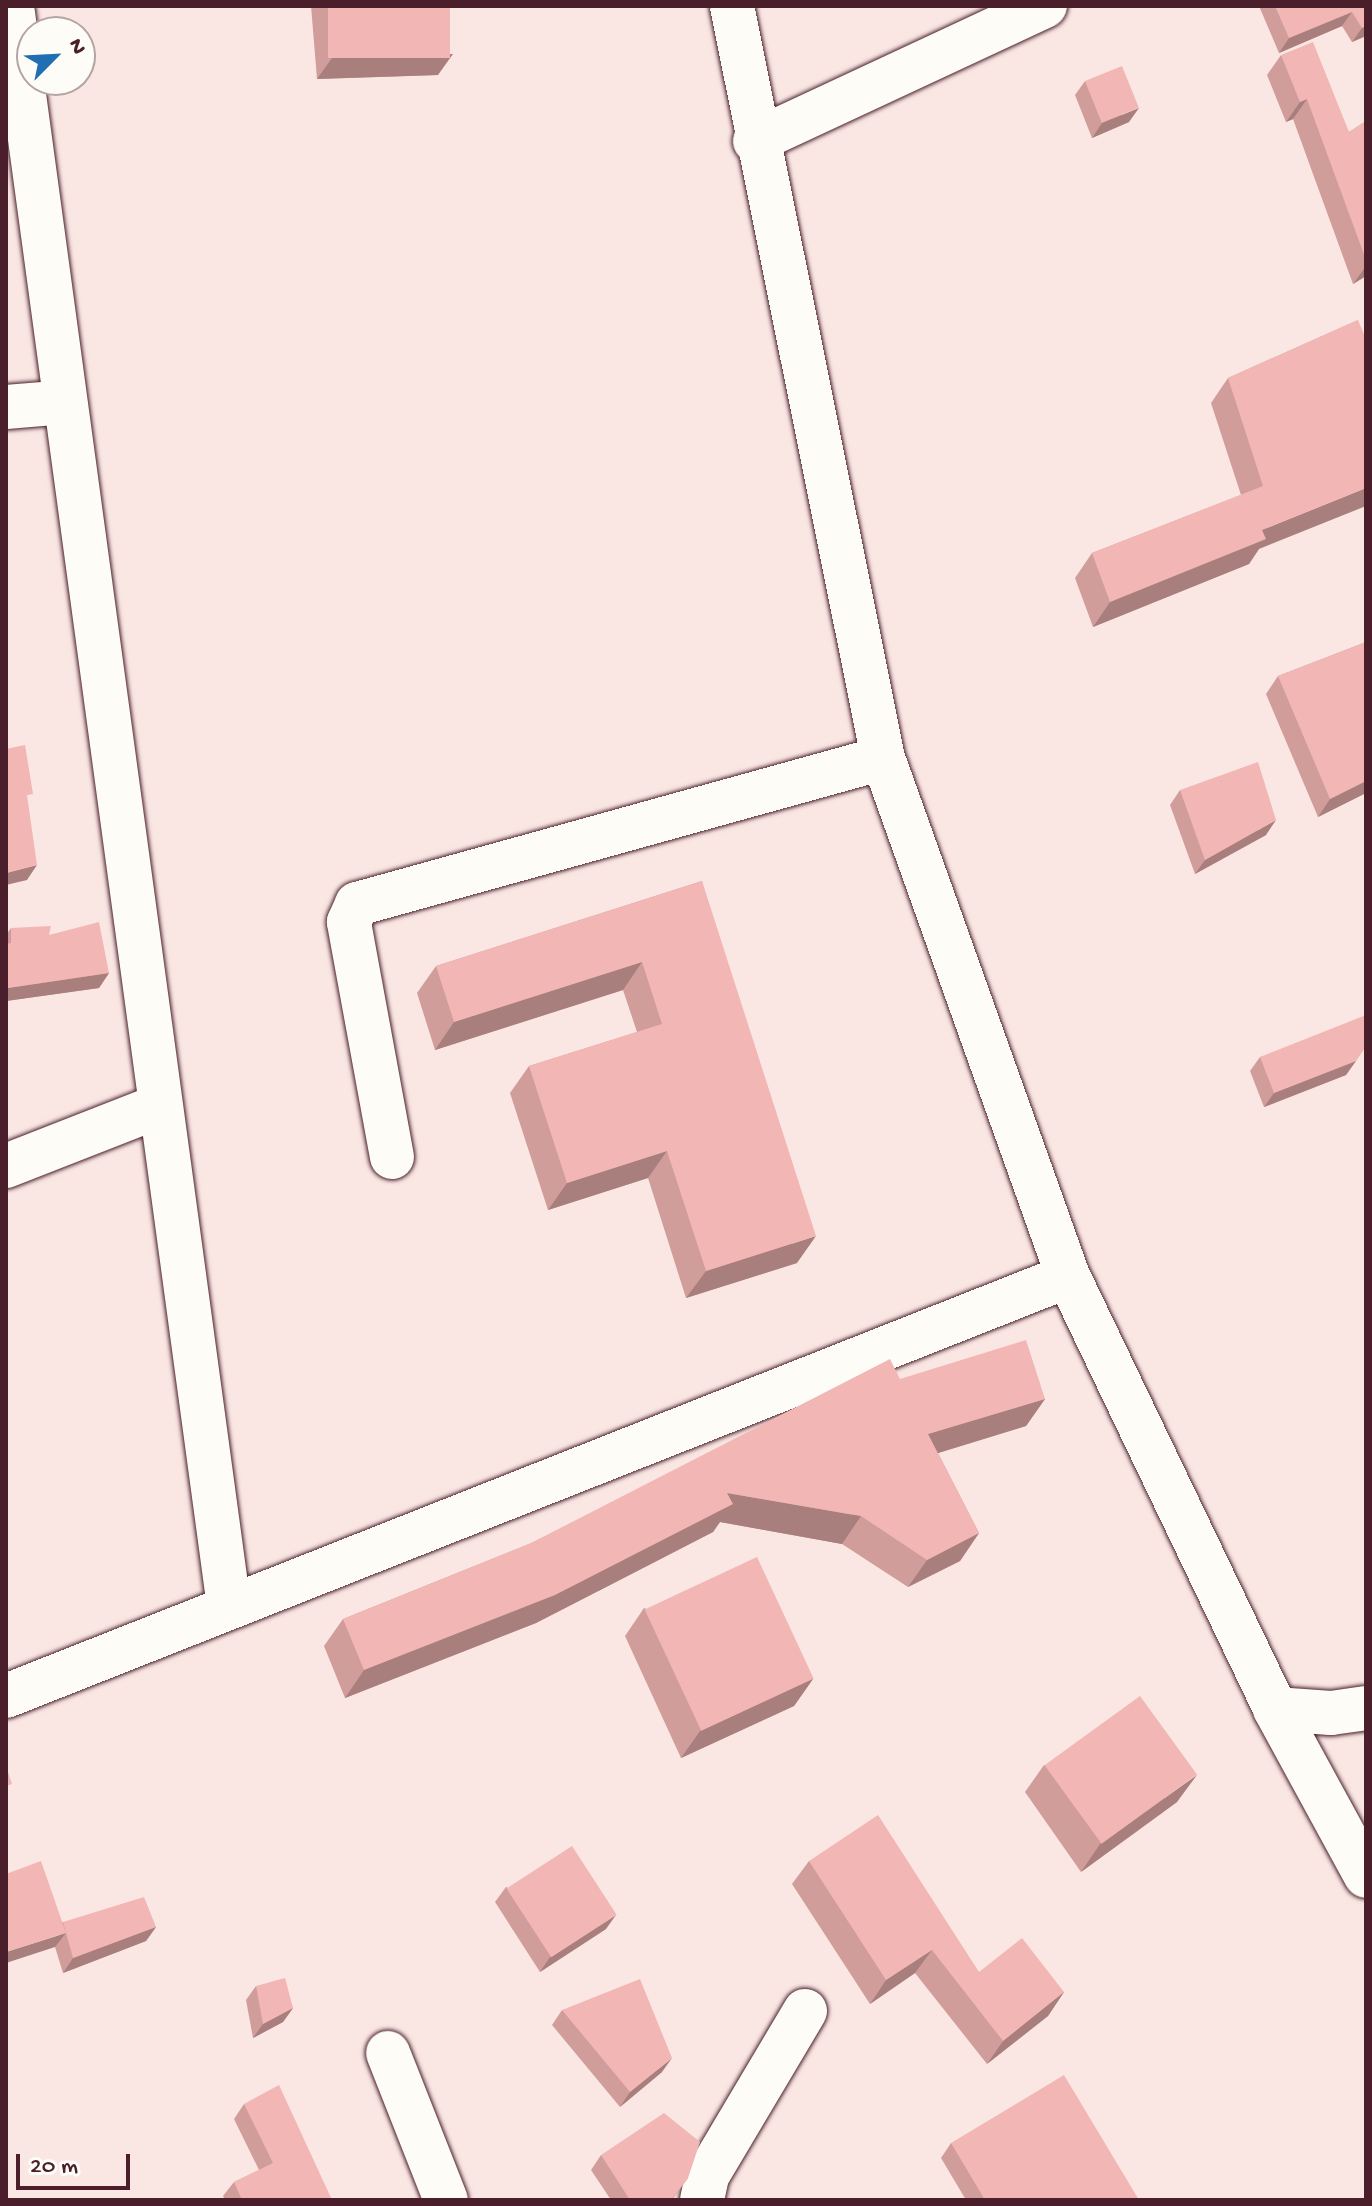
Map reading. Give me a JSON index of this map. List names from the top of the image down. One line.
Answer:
{"scale_bar":"20 m","north":"top right"}
